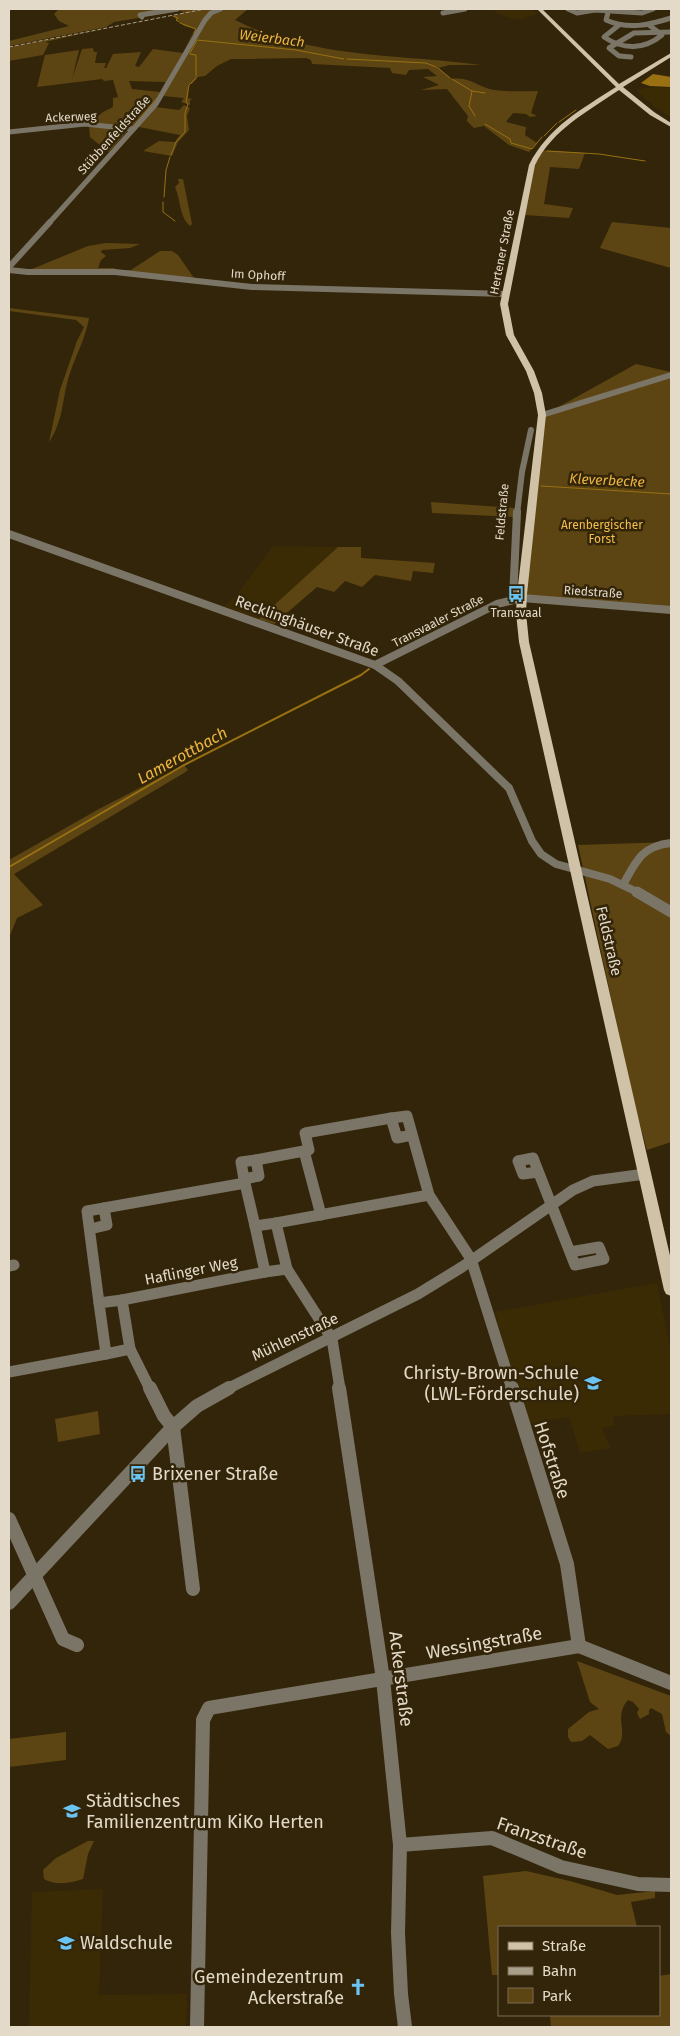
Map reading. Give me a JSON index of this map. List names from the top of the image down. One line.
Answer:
{"streets":{"main road":["Hertener Straße","Feldstraße"],"street":["Ackerweg","Stübbenfeldstraße","Im Ophoff","Riedstraße","Transvaaler Straße","Recklinghäuser Straße","Haflinger Weg","Mühlenstraße","Hofstraße","Wessingstraße","Ackerstraße","Franzstraße"]},"crossings":[["Ackerweg","Stübbenfeldstraße"],["Stübbenfeldstraße","Im Ophoff"],["Hertener Straße","Im Ophoff"],["Hertener Straße","Feldstraße"],["Hertener Straße","Riedstraße"],["Hertener Straße","Transvaaler Straße"],["Feldstraße","Riedstraße"],["Feldstraße","Transvaaler Straße"],["Feldstraße","Recklinghäuser Straße"],["Feldstraße","Mühlenstraße"],["Riedstraße","Transvaaler Straße"],["Transvaaler Straße","Recklinghäuser Straße"],["Mühlenstraße","Hofstraße"],["Mühlenstraße","Ackerstraße"],["Hofstraße","Wessingstraße"],["Wessingstraße","Ackerstraße"],["Ackerstraße","Franzstraße"]],"water":["Weierbach","Kleverbecke","Lamerottbach"],"parks":["Arenbergischer Forst"],"places":{"bus stop":["Transvaal","Brixener Straße"],"school or university":["Christy-Brown-Schule (LWL-Förderschule)","Städtisches Familienzentrum KiKo Herten","Waldschule"],"church":["Gemeindezentrum Ackerstraße"]},"legend":["Straße","Bahn","Park"]}
